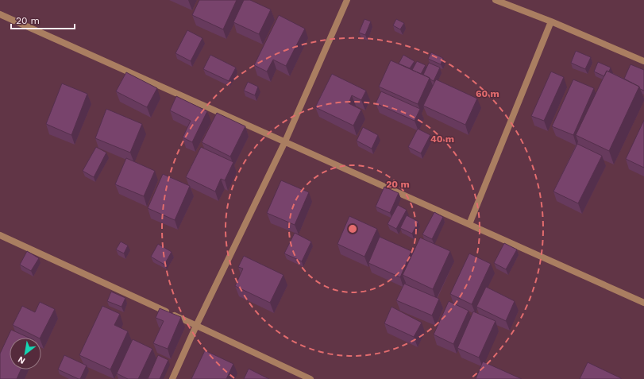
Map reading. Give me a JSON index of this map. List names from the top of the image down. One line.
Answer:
{"scale_bar":"20 m","north":"bottom left","rings":["60 m","40 m","20 m"]}
